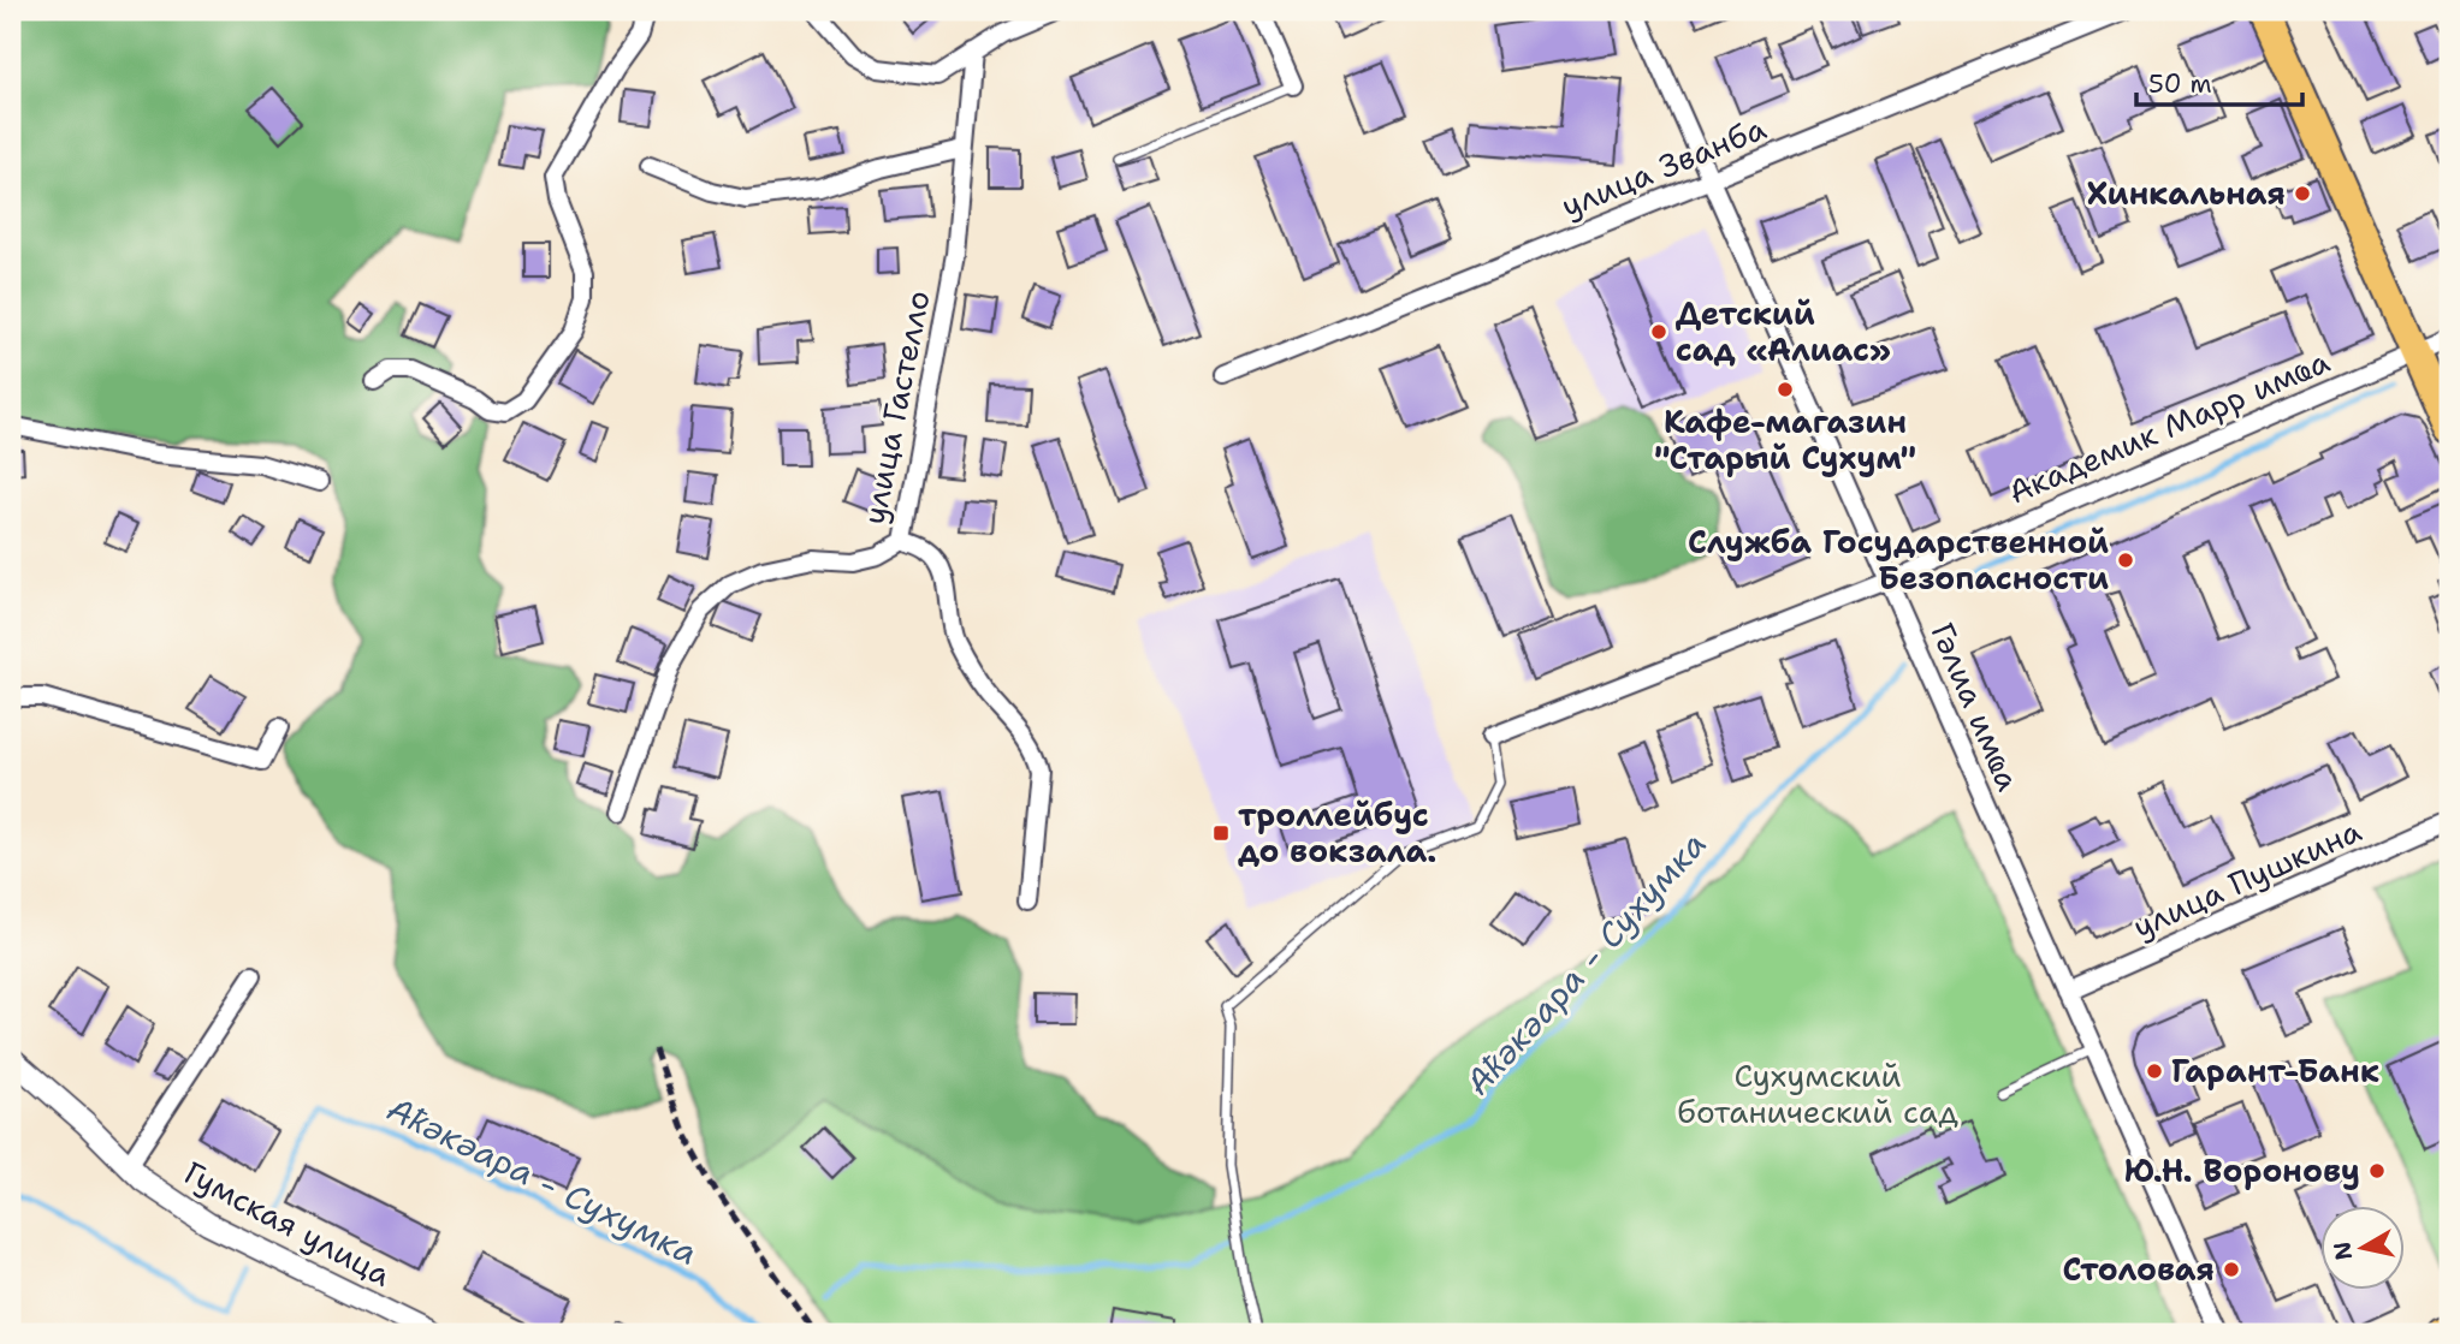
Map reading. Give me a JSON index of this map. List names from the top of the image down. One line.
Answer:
{"streets":{"street":["улица Званба","улица Гастелло","Академик Марр имҩа","Гәлиа имҩа","улица Пушкина","Гумская улица"]},"crossings":[["улица Званба","Гәлиа имҩа"],["Академик Марр имҩа","Гәлиа имҩа"],["Гәлиа имҩа","улица Пушкина"]],"water":["Аҟәкәара - Сухумка"],"parks":["Сухумский ботанический сад"],"places":{"other":["Хинкальная","Детский сад «Алиас»","Кафе-магазин \"Старый Сухум\"","Служба Государственной Безопасности","Гарант-Банк","Ю.Н. Воронову","Столовая"],"transit":["троллейбус до вокзала."]},"scale_bar":"50 m","north":"left"}
